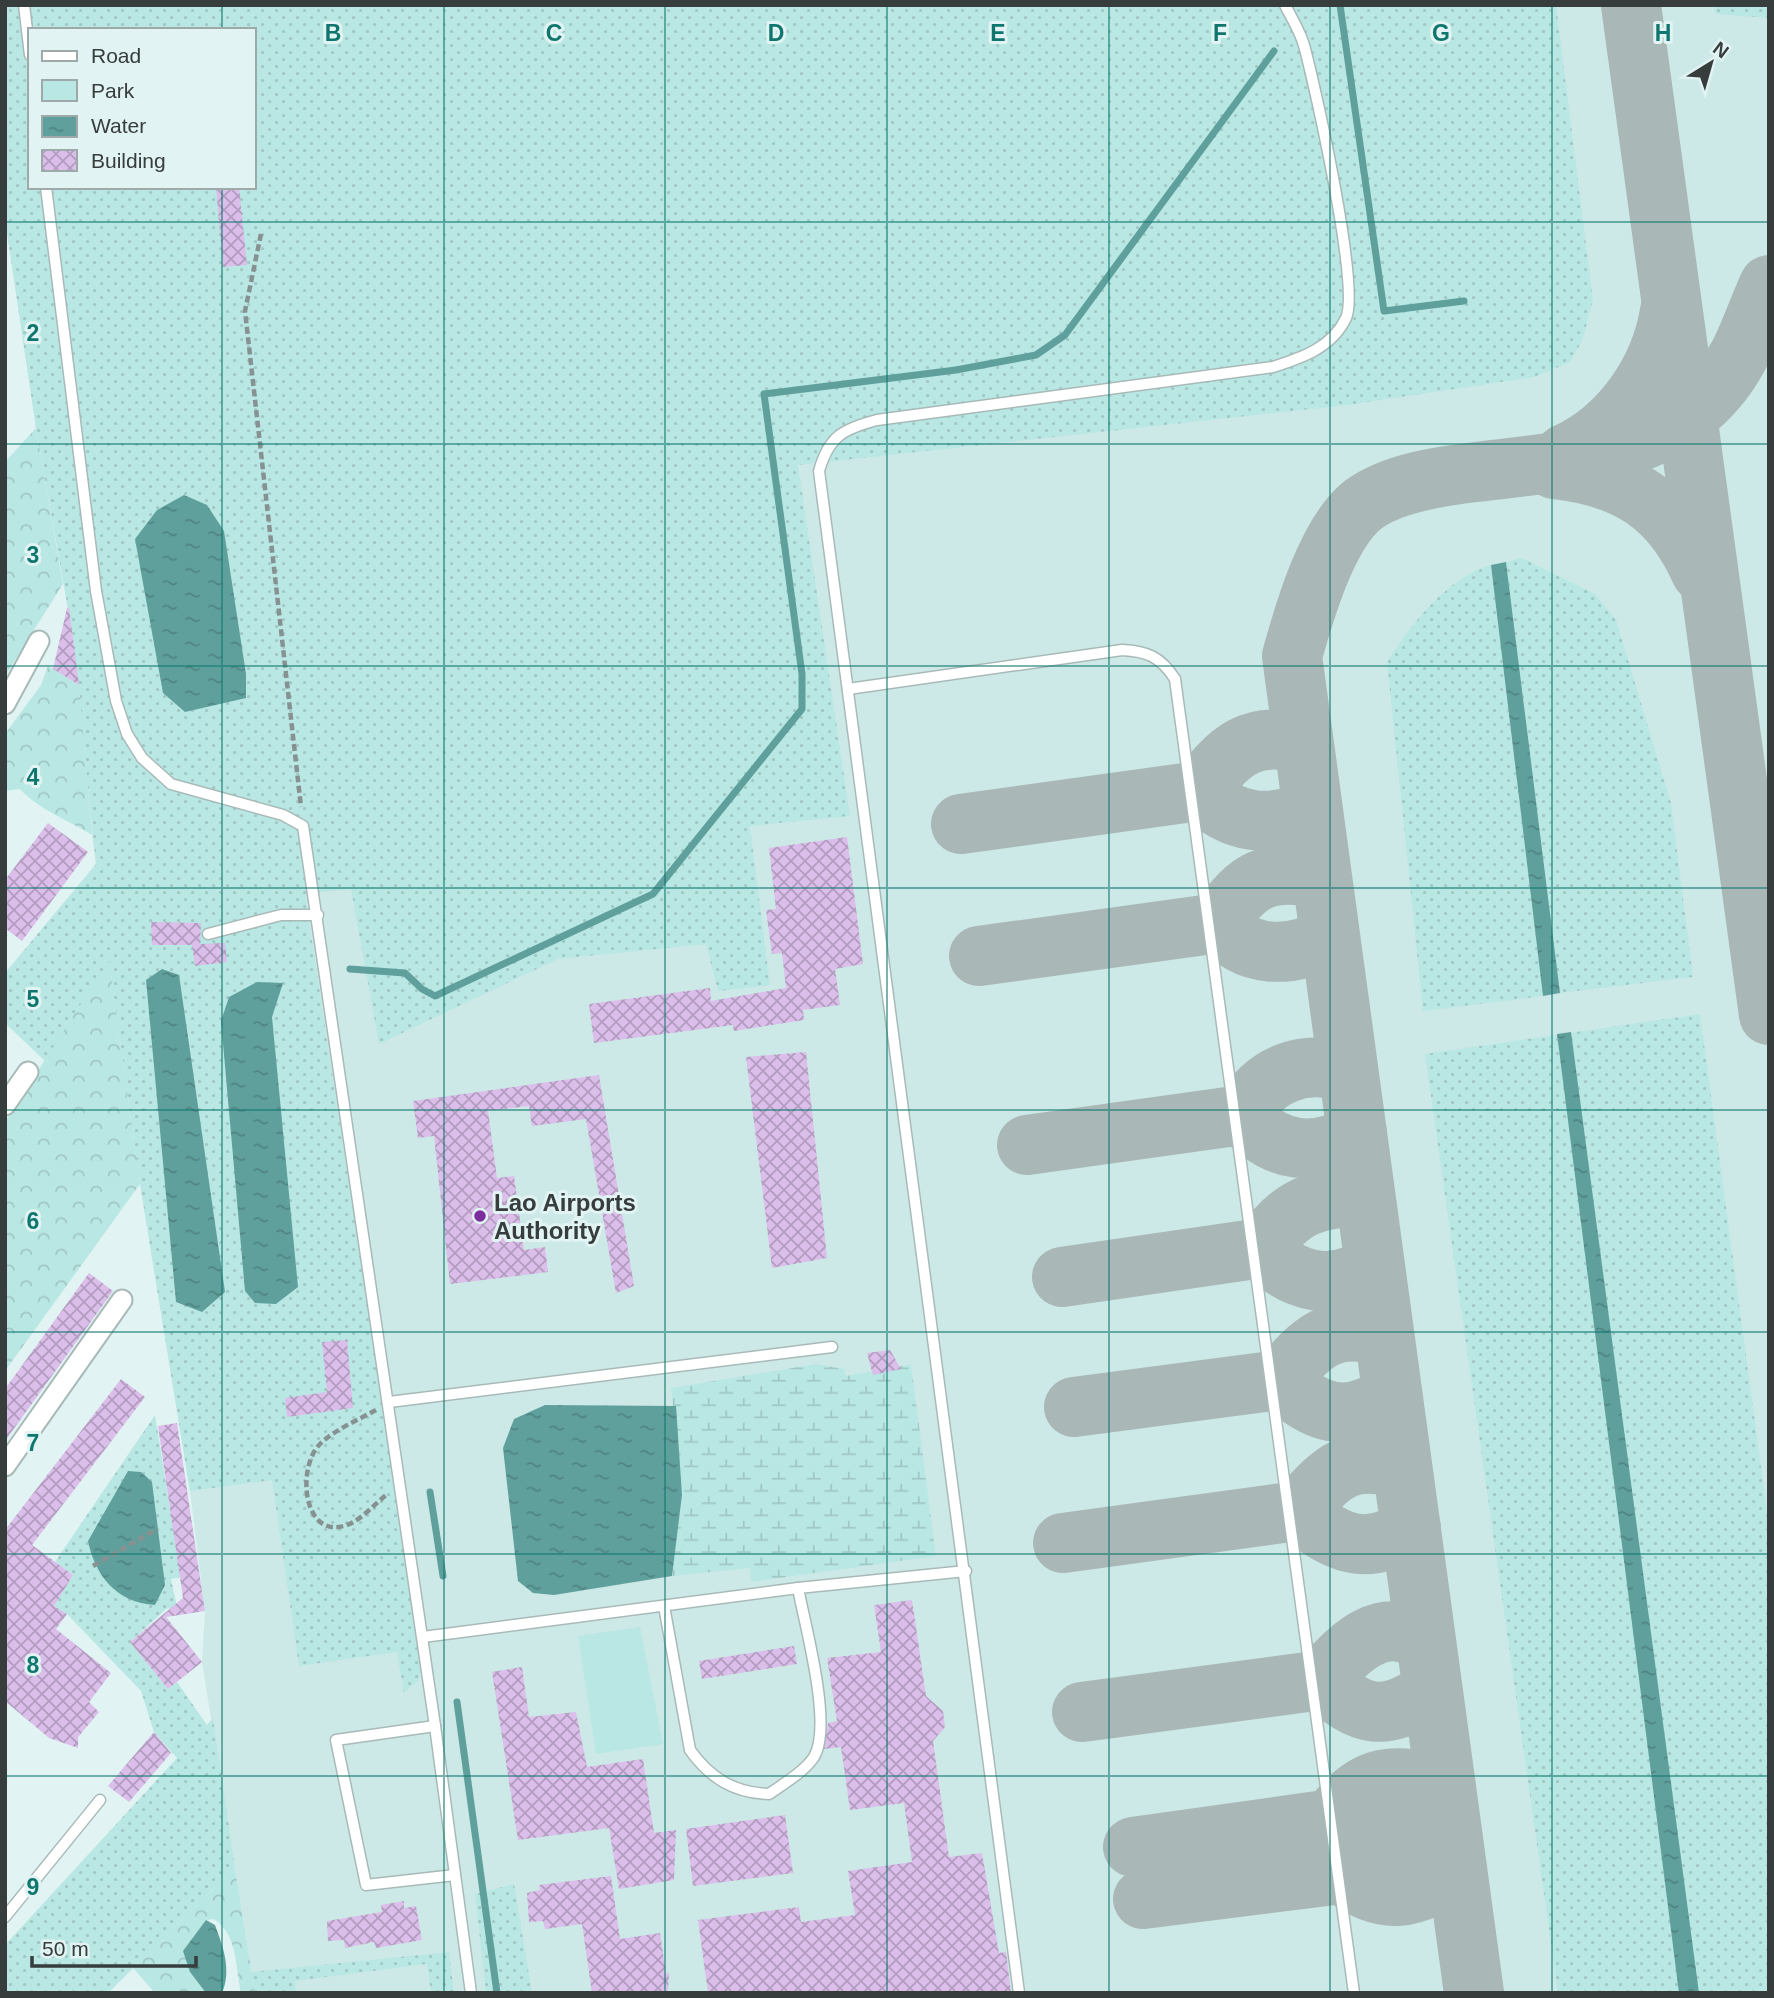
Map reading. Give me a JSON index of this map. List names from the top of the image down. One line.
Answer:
{"places":["Lao Airports Authority"],"legend":["Road","Park","Water","Building"],"scale_bar":"50 m","north":"top right","grid":{"columns":["B","C","D","E","F","G","H"],"rows":["2","3","4","5","6","7","8","9"]}}
